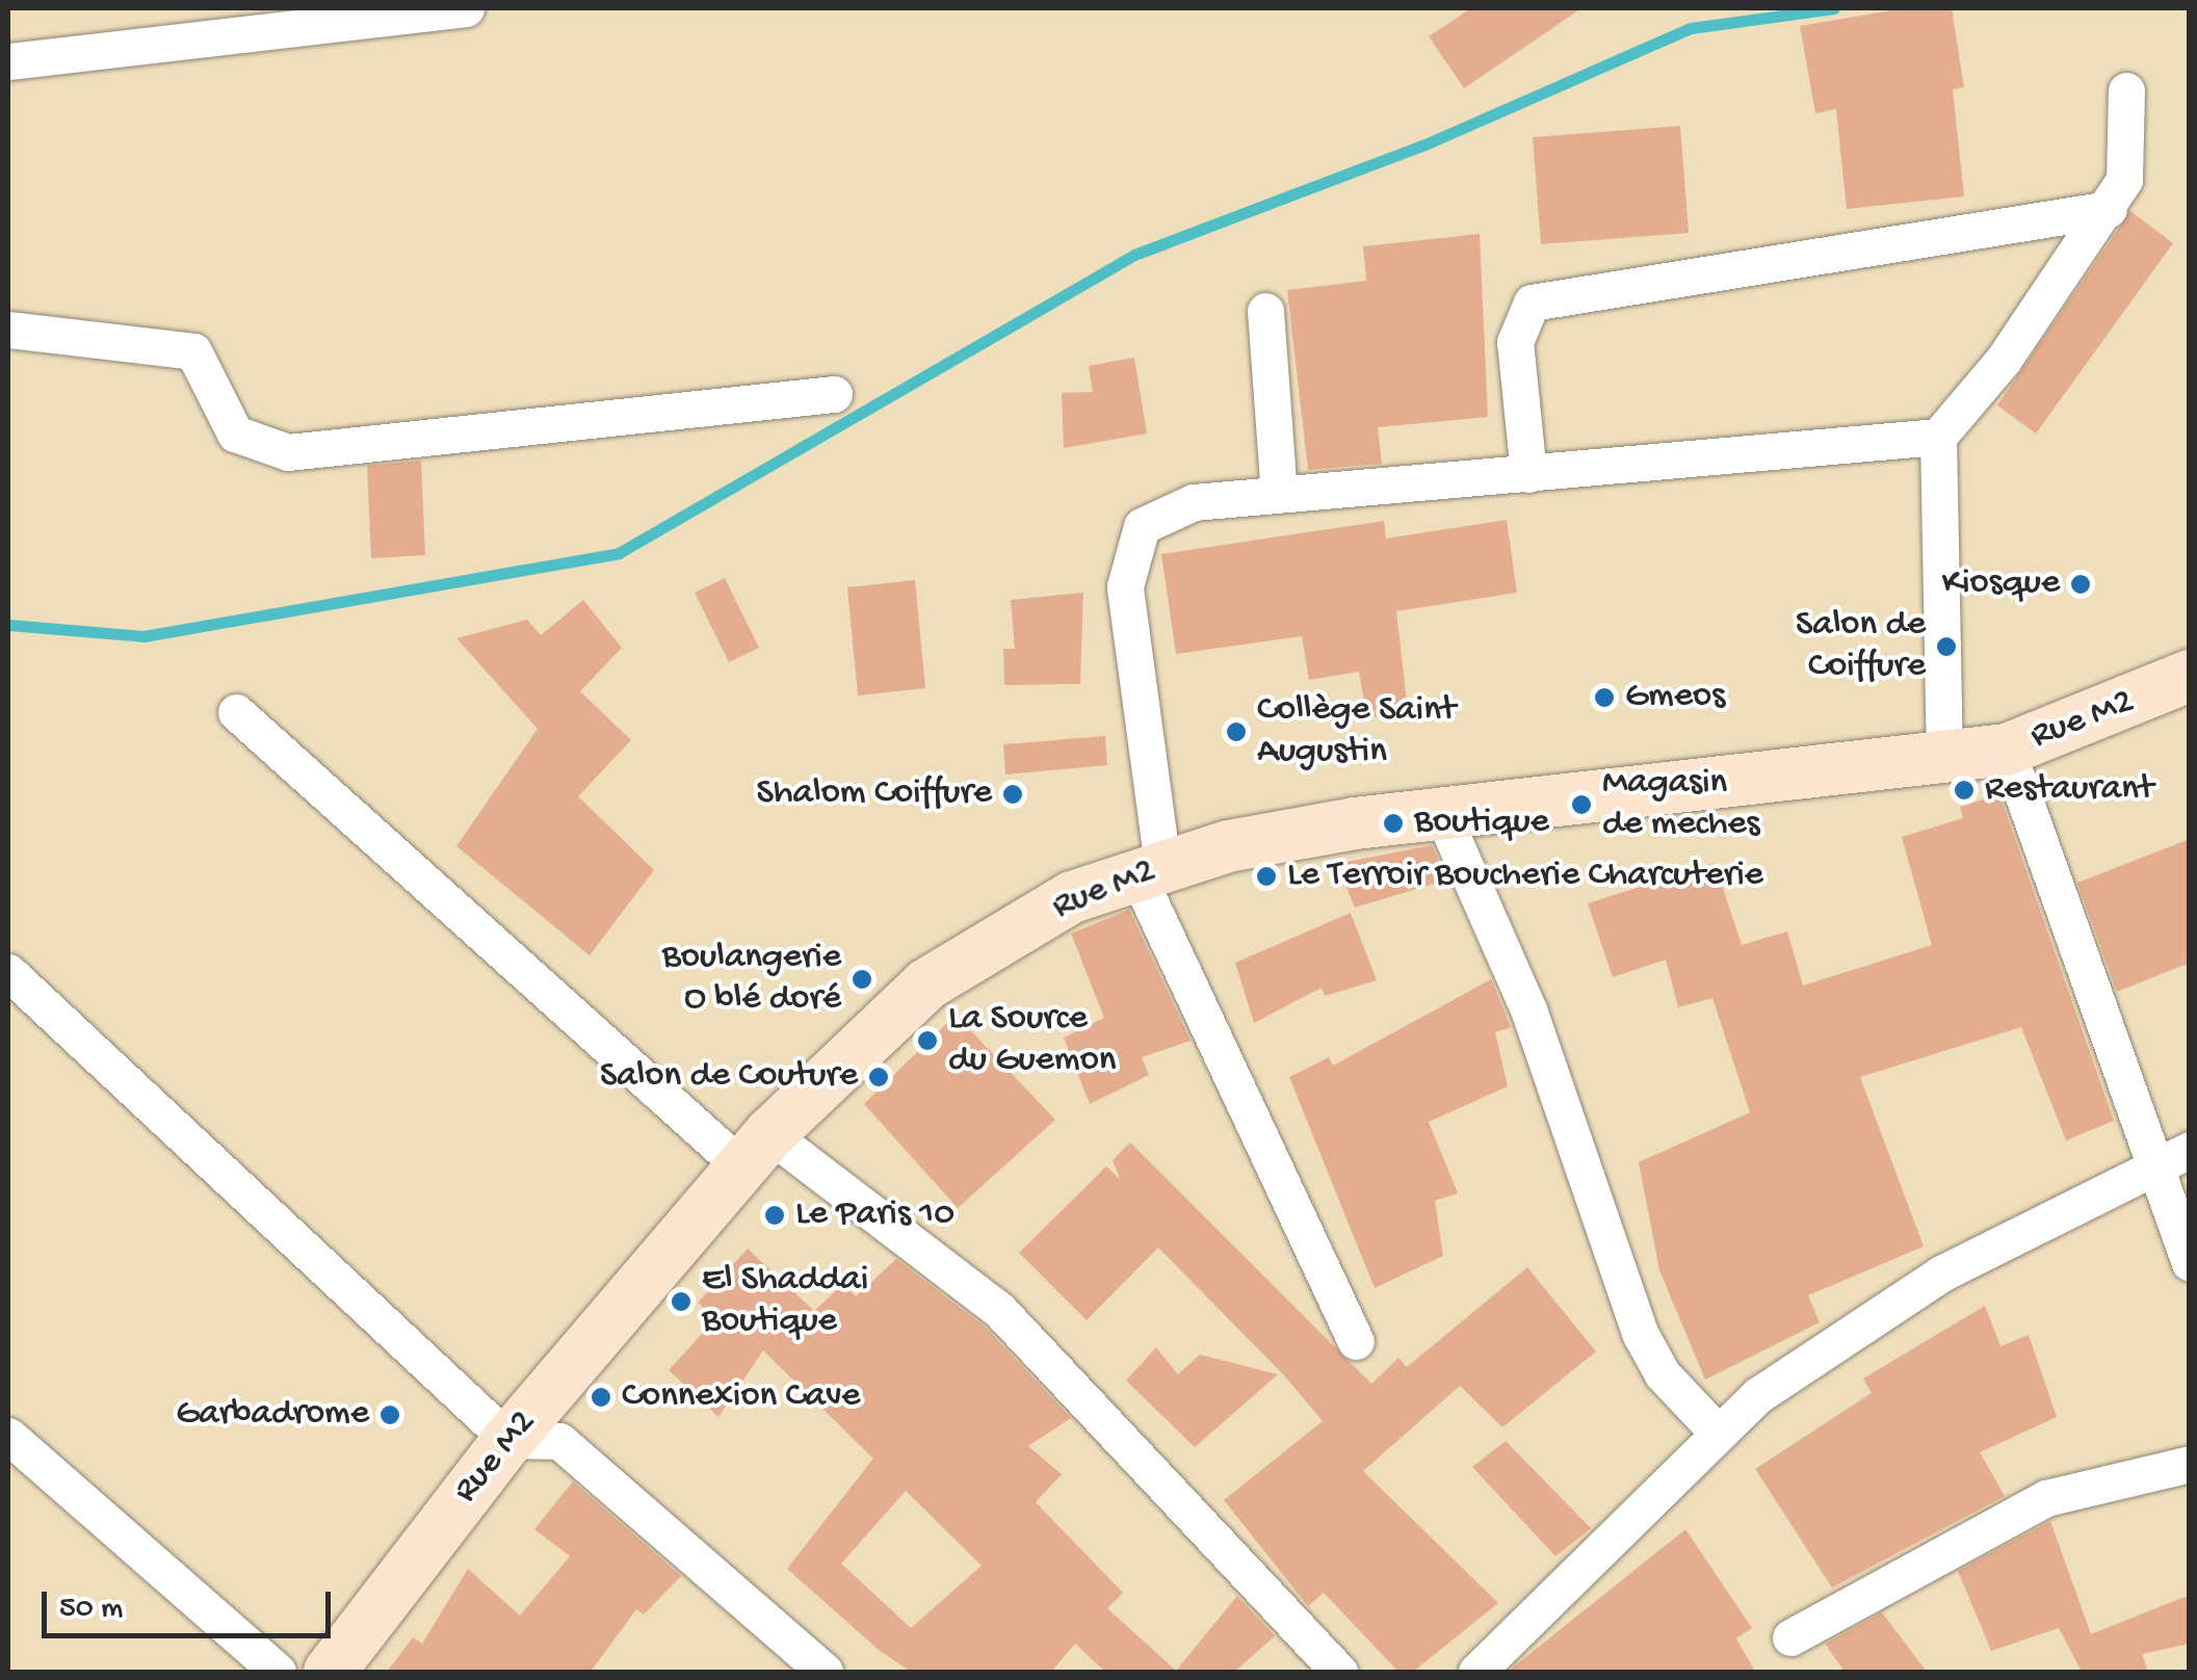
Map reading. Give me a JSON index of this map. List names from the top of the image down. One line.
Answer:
{"streets":{"street":["Rue M2"]},"places":["Kiosque","Salon de Coiffure","Gmeos","Collège Saint Augustin","Restaurant","Shalom Coiffure","Magasin de meches","Boutique","Le Terroir Boucherie Charcuterie","Boulangerie O blé doré","La Source du Guemon","Salon de Couture","Le Paris 10","El Shaddai Boutique","Connexion Cave","Garbadrome"],"scale_bar":"50 m"}
